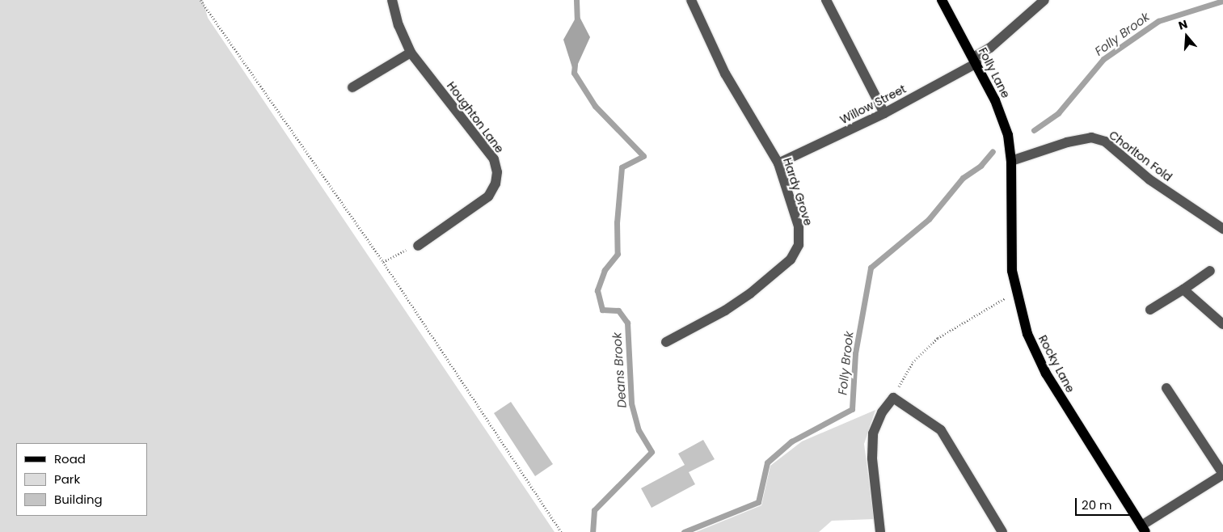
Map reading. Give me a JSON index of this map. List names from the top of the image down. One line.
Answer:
{"streets":{"main road":["Folly Lane","Rocky Lane"],"street":["Willow Street","Houghton Lane","Chorlton Fold","Hardy Grove"]},"crossings":[["Folly Lane","Willow Street"],["Folly Lane","Chorlton Fold"],["Folly Lane","Rocky Lane"],["Willow Street","Hardy Grove"],["Chorlton Fold","Rocky Lane"]],"water":["Folly Brook","Deans Brook"],"legend":["Road","Park","Building"],"scale_bar":"20 m","north":"top"}
